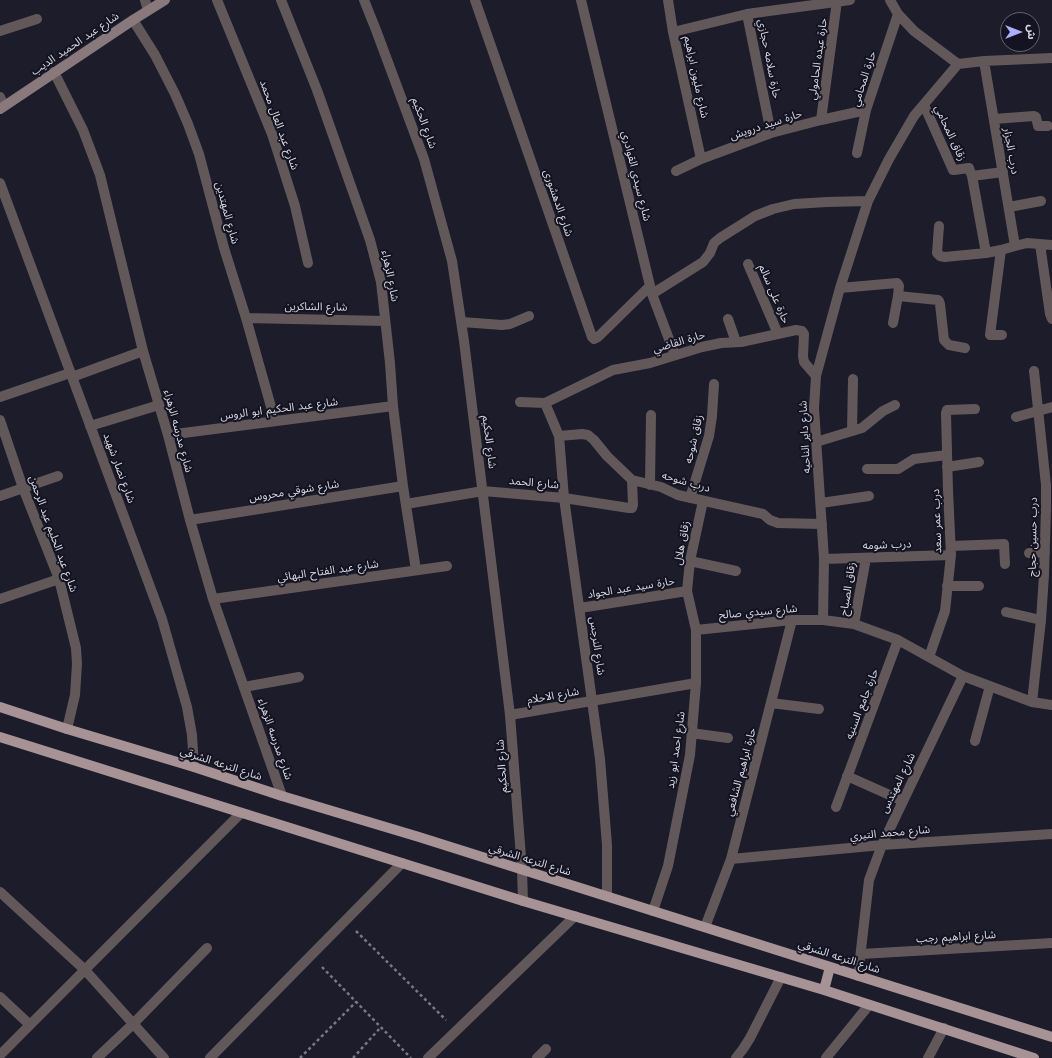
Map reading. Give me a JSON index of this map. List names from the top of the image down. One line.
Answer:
{"streets":{"main road":["شارع الترعه الشرقي"],"street":["شارع عبد الحميد الديب","حارة سلامه حجازي","حارة عبده الحامولي","شارع مليون ابراهيم","حارة المحامي","شارع الحكيم","شارع عبد العال محمد","حارة سيد درويش","زقاق المحامي","درب الجزار","شارع سيدي القوادري","شارع الدهشورى","شارع المهتدين","شارع الزهراء","حارة على سالم","شارع الشاكرين","حارة القاضي","شارع عبد الحكيم ابو الروس","شارع مدرسه الزهراء","شارع داير الناحيه","زقاق شوحه","شارع نصار شهيد","درب شوحه","شارع الحمد","شارع شوقي محروس","درب عمر سعد","شارع عبد الحليم عبد الرحمن","درب حسين حجاج","زقاق هلال","درب شومه","شارع عبد الفتاح البهائي","حارة سيد عبد الجواد","زقاق الصباح","شارع سيدي صالح","شارع النرجس","شارع الاحلام","حارة جامع السنيه","شارع احمد ابو زيد","حارة ابراهيم الشافعي","شارع المهندس","شارع محمد التيري","شارع ابراهيم رجب"]},"crossings":[["شارع عبد الحميد الديب","شارع المهتدين"],["شارع عبد الحميد الديب","شارع مدرسه الزهراء"],["حارة سلامه حجازي","حارة سيد درويش"],["حارة عبده الحامولي","حارة سيد درويش"],["شارع مليون ابراهيم","حارة سيد درويش"],["حارة المحامي","حارة سيد درويش"],["شارع الحكيم","شارع الحمد"],["شارع الحكيم","شارع الاحلام"],["شارع الحكيم","شارع الترعه الشرقي"],["زقاق المحامي","شارع داير الناحيه"],["شارع سيدي القوادري","شارع الدهشورى"],["شارع سيدي القوادري","حارة القاضي"],["شارع المهتدين","شارع الشاكرين"],["شارع المهتدين","شارع عبد الحكيم ابو الروس"],["شارع الزهراء","شارع الشاكرين"],["شارع الزهراء","شارع عبد الحكيم ابو الروس"],["شارع الزهراء","شارع الحمد"],["شارع الزهراء","شارع شوقي محروس"],["شارع الزهراء","شارع عبد الفتاح البهائي"],["حارة على سالم","حارة القاضي"],["حارة القاضي","شارع داير الناحيه"],["حارة القاضي","شارع النرجس"],["شارع عبد الحكيم ابو الروس","شارع مدرسه الزهراء"],["شارع مدرسه الزهراء","شارع شوقي محروس"],["شارع مدرسه الزهراء","شارع عبد الفتاح البهائي"],["شارع مدرسه الزهراء","شارع الترعه الشرقي"],["شارع داير الناحيه","درب شوحه"],["شارع داير الناحيه","درب شومه"],["شارع داير الناحيه","شارع سيدي صالح"],["زقاق شوحه","درب شوحه"],["شارع نصار شهيد","شارع الترعه الشرقي"],["درب شوحه","شارع الحمد"],["درب شوحه","زقاق هلال"],["شارع الحمد","شارع النرجس"],["درب عمر سعد","درب شومه"],["شارع عبد الحليم عبد الرحمن","شارع الترعه الشرقي"],["زقاق هلال","حارة سيد عبد الجواد"],["زقاق هلال","شارع احمد ابو زيد"],["درب شومه","زقاق الصباح"],["حارة سيد عبد الجواد","شارع النرجس"],["حارة سيد عبد الجواد","شارع احمد ابو زيد"],["شارع سيدي صالح","شارع احمد ابو زيد"],["شارع سيدي صالح","حارة ابراهيم الشافعي"],["شارع النرجس","شارع الاحلام"],["شارع النرجس","شارع الترعه الشرقي"],["شارع الاحلام","شارع احمد ابو زيد"],["شارع احمد ابو زيد","شارع الترعه الشرقي"],["شارع الترعه الشرقي","حارة ابراهيم الشافعي"],["شارع الترعه الشرقي","شارع المهندس"],["حارة ابراهيم الشافعي","شارع محمد التيري"],["شارع المهندس","شارع محمد التيري"],["شارع المهندس","شارع ابراهيم رجب"]],"north":"right"}
